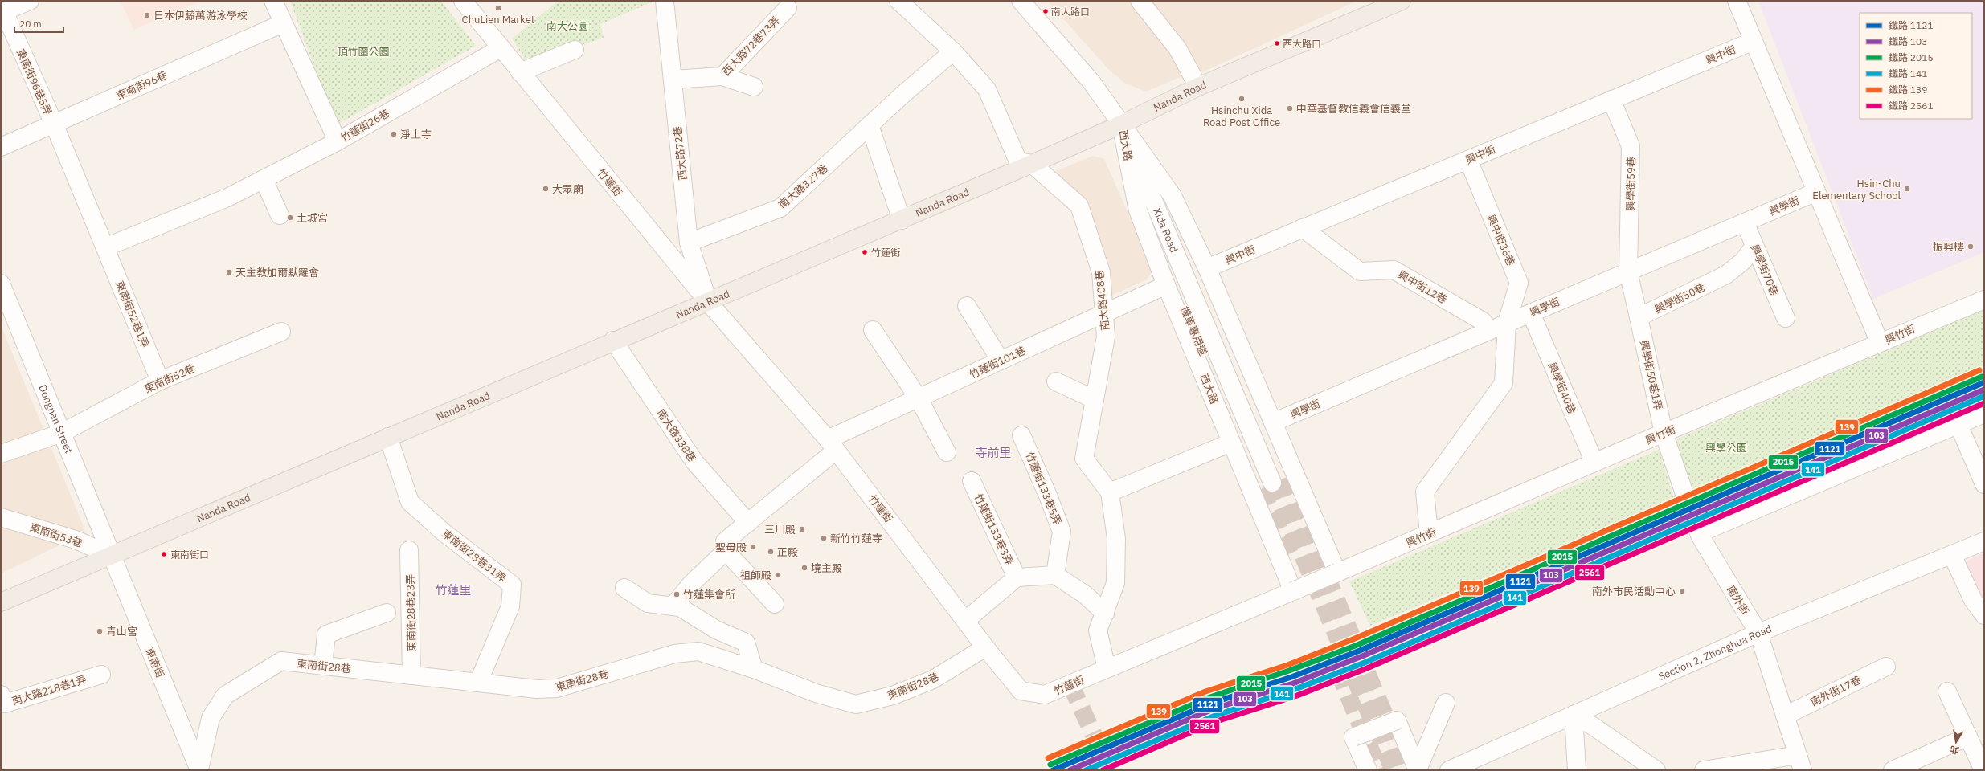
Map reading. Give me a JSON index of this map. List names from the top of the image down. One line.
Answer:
{"streets":{"main road":["Nanda Road"],"street":["西大路72巷73弄","興中街","東南街96巷5弄","東南街96巷","竹蓮街26巷","西大路","西大路72巷","竹蓮街","興學街59巷","南大路327巷","興學街","Xida Road","興中街36巷","興學街70巷","興中街12巷","興學街50巷","南大路408巷","東南街52巷1弄","機車專用道","興竹街","竹蓮街101巷","興學街50巷1弄","東南街52巷","興學街40巷","Dongnan Street","南大路338巷","竹蓮街133巷5弄","竹蓮街133巷3弄","東南街53巷","東南街28巷31弄","南外街","東南街28巷23弄","Section 2, Zhonghua Road","東南街","東南街28巷","南大路218巷1弄","南外街17巷"]},"crossings":[["西大路72巷73弄","西大路72巷"],["興中街","西大路"],["興中街","興學街59巷"],["興中街","興中街36巷"],["興中街","興中街12巷"],["東南街96巷5弄","東南街96巷"],["東南街96巷5弄","東南街52巷1弄"],["東南街96巷","東南街52巷1弄"],["Nanda Road","西大路"],["Nanda Road","西大路72巷"],["Nanda Road","竹蓮街"],["Nanda Road","Xida Road"],["Nanda Road","南大路408巷"],["Nanda Road","Dongnan Street"],["Nanda Road","南大路338巷"],["Nanda Road","東南街53巷"],["Nanda Road","東南街28巷31弄"],["Nanda Road","東南街"],["竹蓮街26巷","竹蓮街"],["竹蓮街26巷","東南街52巷1弄"],["西大路","竹蓮街"],["西大路","興學街"],["西大路","Xida Road"],["西大路","機車專用道"],["西大路","興竹街"],["西大路","竹蓮街101巷"],["西大路72巷","竹蓮街"],["西大路72巷","南大路327巷"],["竹蓮街","興竹街"],["竹蓮街","竹蓮街101巷"],["竹蓮街","東南街28巷"],["興學街59巷","興學街"],["興學街","興中街36巷"],["興學街","興學街70巷"],["興學街","興中街12巷"],["興學街","興學街40巷"],["Xida Road","機車專用道"],["興中街36巷","興竹街"],["興學街70巷","興學街50巷"],["興學街50巷","興學街50巷1弄"],["南大路408巷","竹蓮街101巷"],["東南街52巷1弄","東南街52巷"],["興竹街","興學街50巷1弄"],["興竹街","興學街40巷"],["興竹街","南外街"],["興學街50巷1弄","南外街"],["東南街52巷","Dongnan Street"],["Dongnan Street","東南街53巷"],["Dongnan Street","東南街"],["東南街53巷","東南街"],["東南街28巷31弄","東南街28巷"],["南外街","Section 2, Zhonghua Road"],["南外街","南外街17巷"],["東南街28巷23弄","東南街28巷"],["東南街","東南街28巷"]],"districts":["寺前里","竹蓮里"],"parks":["南大公園","頂竹圍公園","興學公園"],"places":["ChuLien Market","南大路口","日本伊藤萬游泳學校","西大路口","Hsinchu Xida Road Post Office","中華基督教信義會信義堂","淨土寺","大眾廟","Hsin-Chu Elementary School","土城宮","振興樓","竹蓮街","天主教加爾默羅會","三川殿","新竹竹蓮寺","聖母殿","正殿","東南街口","境主殿","祖師殿","南外市民活動中心","竹蓮集會所","青山宮"],"lines":["rail line 139","rail line 2015","rail line 1121","rail line 103","rail line 141","rail line 2561"],"legend":["鐵路 1121","鐵路 103","鐵路 2015","鐵路 141","鐵路 139","鐵路 2561"],"scale_bar":"20 m","north":"bottom"}
